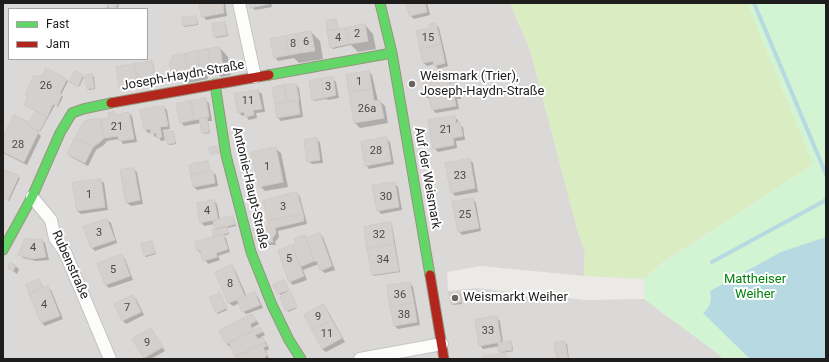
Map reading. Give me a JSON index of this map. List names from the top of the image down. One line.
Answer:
{"streets":{"street":["Joseph-Haydn-Straße","Auf der Weismark","Antonie-Haupt-Straße","Rubenstraße"]},"crossings":[["Joseph-Haydn-Straße","Auf der Weismark"],["Joseph-Haydn-Straße","Antonie-Haupt-Straße"],["Joseph-Haydn-Straße","Rubenstraße"]],"parks":["Mattheiser Weiher"],"places":["Weismark (Trier), Joseph-Haydn-Straße","Weismarkt Weiher"],"house_numbers":["2","4","15","6","8","1","26","3","11","26a","21","21","28","28","1","23","1","30","3","4","25","3","32","4","5","34","5","8","36","4","7","38","9","33","11","9"],"legend":["Fast","Jam"]}
